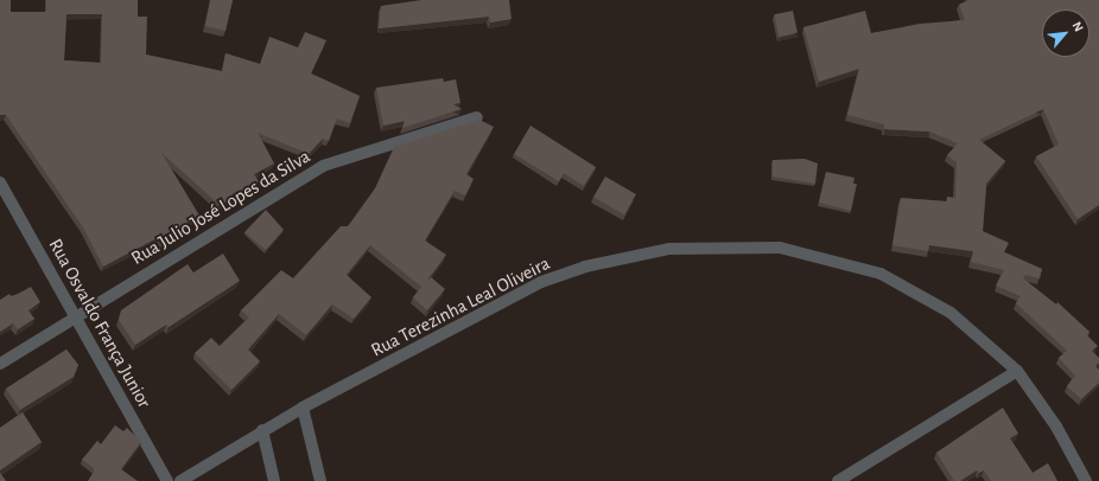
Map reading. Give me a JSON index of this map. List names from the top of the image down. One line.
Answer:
{"streets":{"street":["Rua Julio José Lopes da Silva","Rua Terezinha Leal Oliveira","Rua Osvaldo França Junior"]},"crossings":[["Rua Julio José Lopes da Silva","Rua Osvaldo França Junior"]],"north":"top right"}
